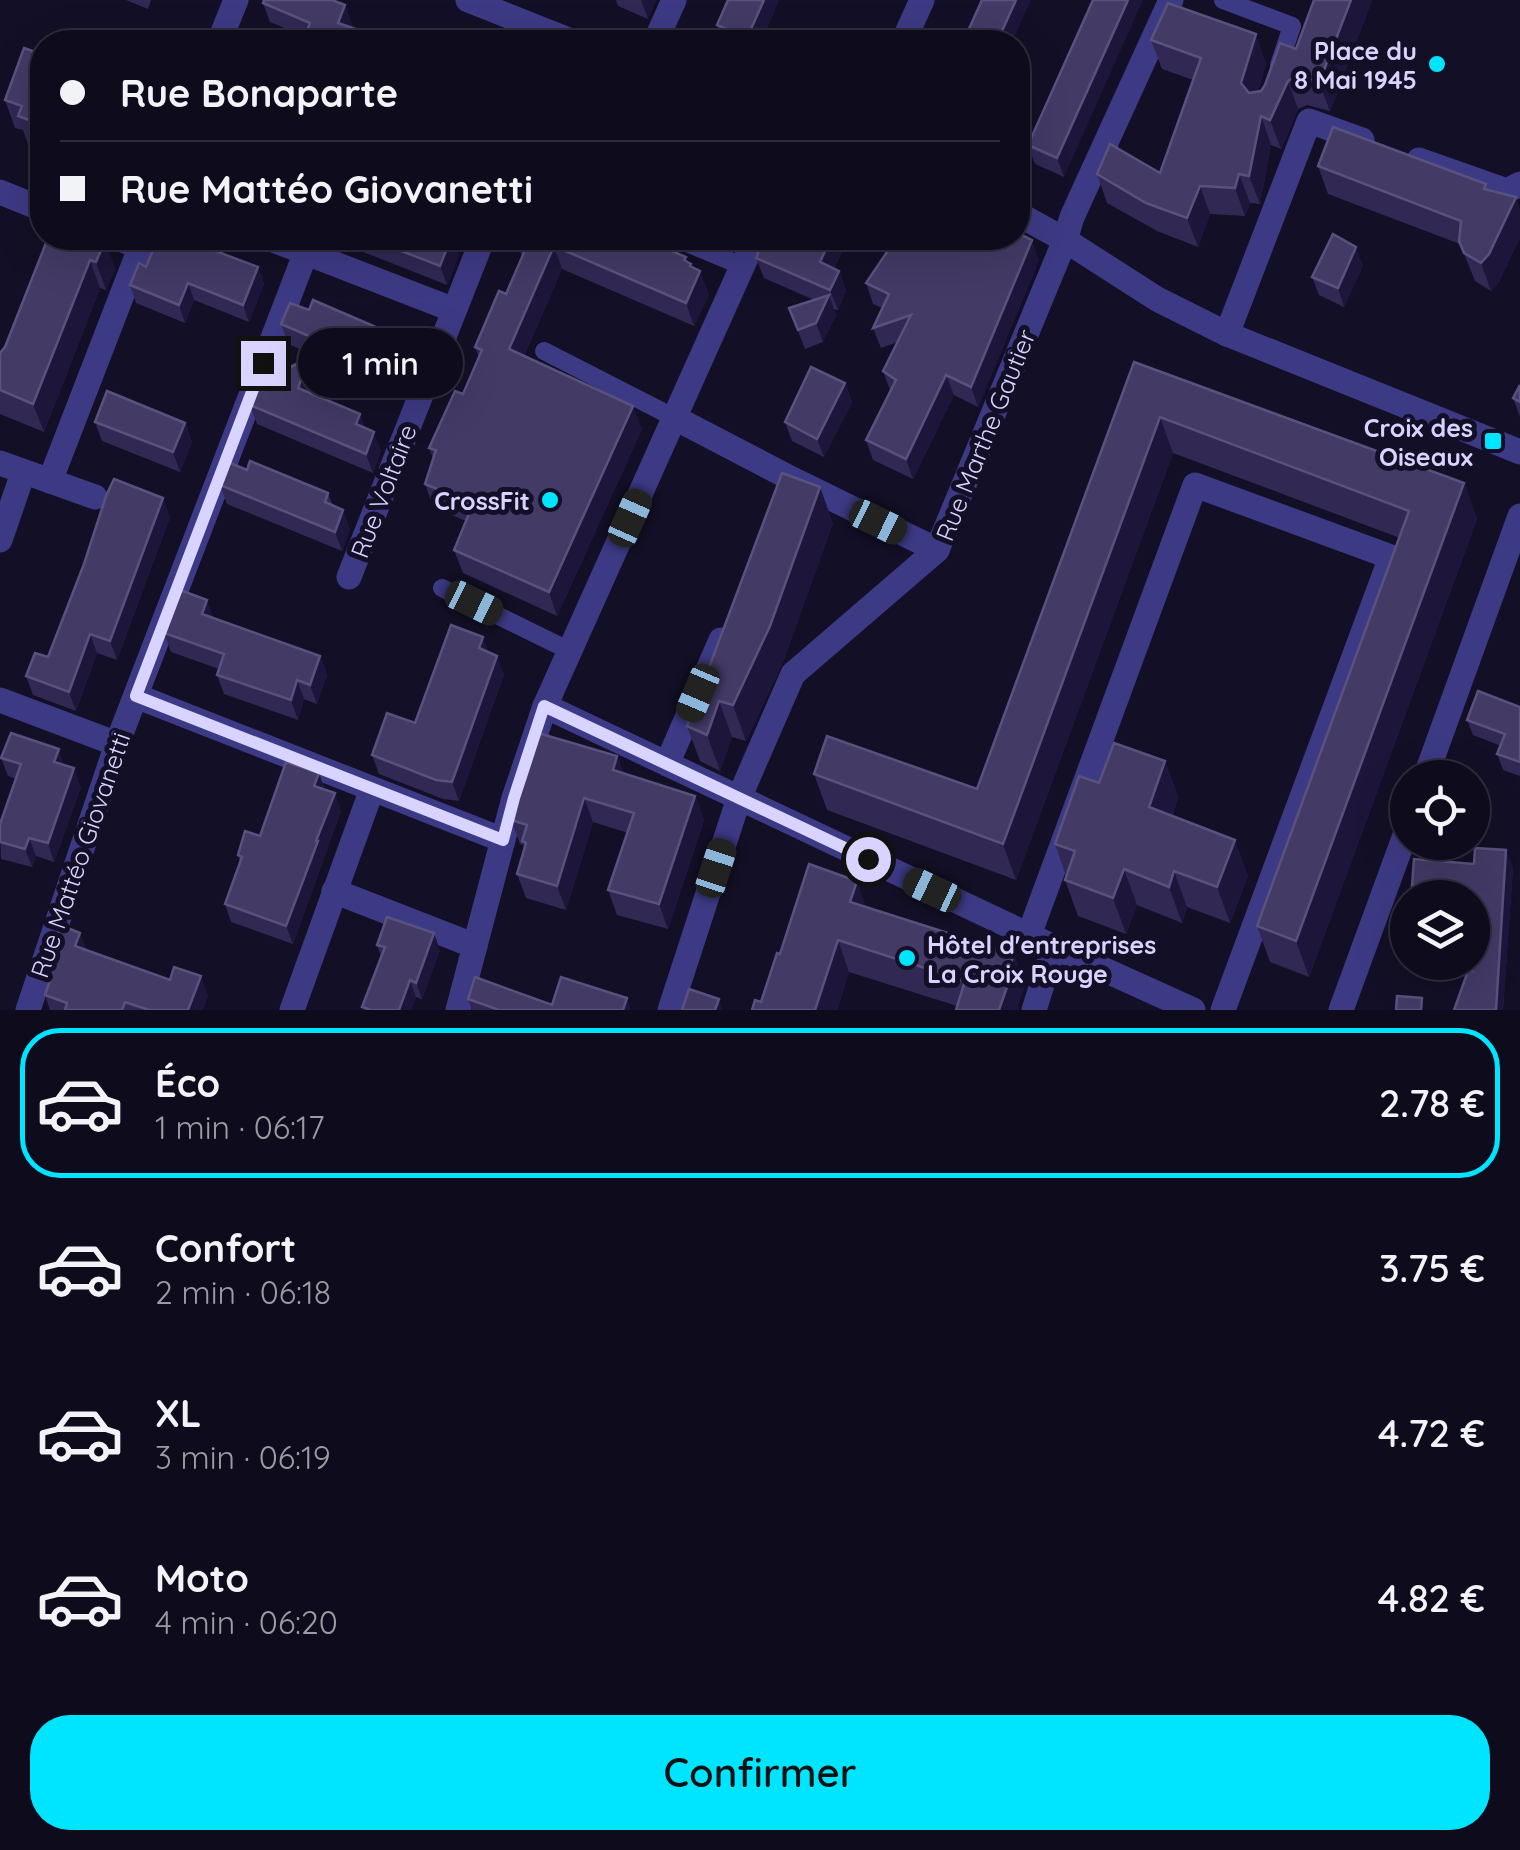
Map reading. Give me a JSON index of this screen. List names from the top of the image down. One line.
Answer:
{"streets":{"street":["Rue Marthe Gautier","Rue Voltaire","Rue Mattéo Giovanetti"]},"places":{"other":["Place du 8 Mai 1945","CrossFit","Hôtel d'entreprises La Croix Rouge"],"transit":["Croix des Oiseaux"]},"page":{"banner":["Rue Bonaparte","Rue Mattéo Giovanetti"],"bubble":"1 min","list":[{"name":"Éco","note":"1 min · 06:17","value":"2.78 €"},{"name":"Confort","note":"2 min · 06:18","value":"3.75 €"},{"name":"XL","note":"3 min · 06:19","value":"4.72 €"},{"name":"Moto","note":"4 min · 06:20","value":"4.82 €"}],"buttons":"Confirmer"}}
